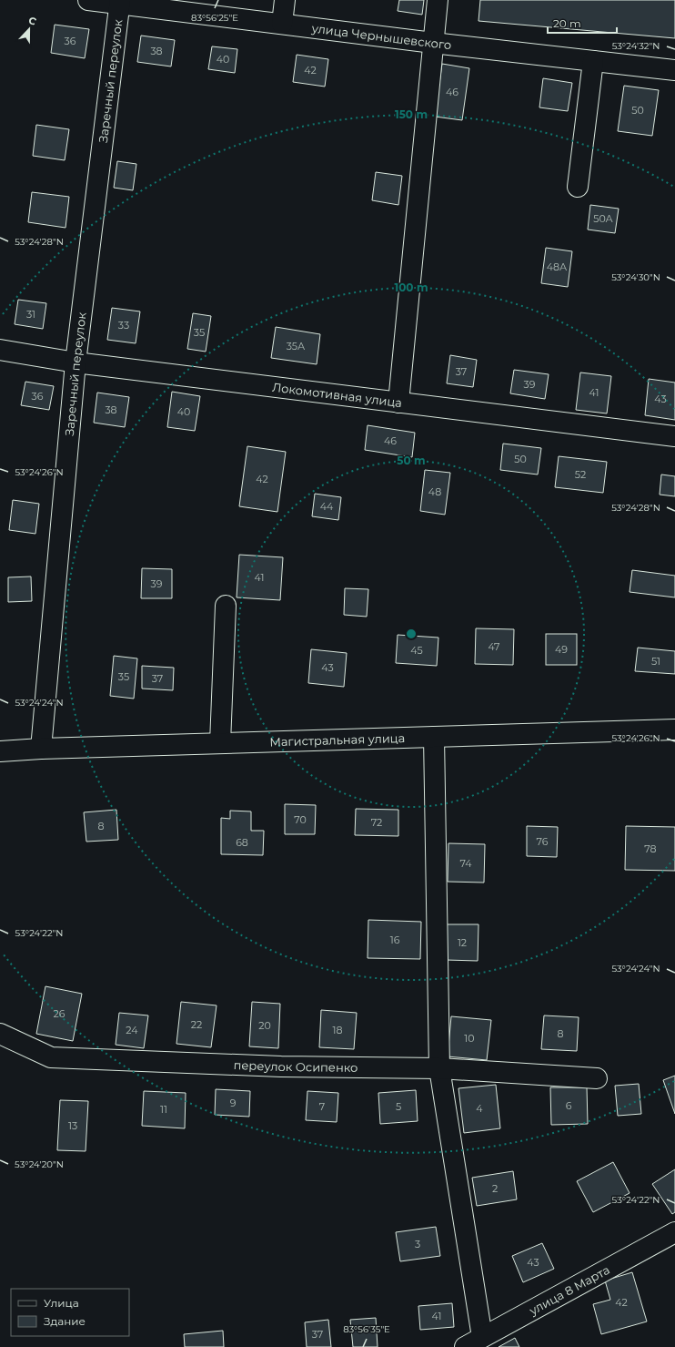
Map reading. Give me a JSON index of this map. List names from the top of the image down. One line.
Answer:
{"streets":{"street":["улица Чернышевского","Заречный переулок","Локомотивная улица","Магистральная улица","переулок Осипенко","улица 8 Марта"]},"crossings":[["улица Чернышевского","Заречный переулок"],["Заречный переулок","Локомотивная улица"],["Заречный переулок","Магистральная улица"]],"house_numbers":["36","38","40","42","46","50","50А","48А","31","33","35","35А","37","39","41","36","43","38","40","46","50","52","42","48","44","41","39","47","49","45","51","43","35","37","70","72","8","76","68","78","74","16","12","26","22","20","24","18","8","10","9","6","7","5","4","11","13","2","3","43","42","41","37"],"legend":["Улица","Здание"],"scale_bar":"20 m","north":"top","coordinates":["83°56'25\"E","53°24'32\"N","53°24'28\"N","53°24'30\"N","53°24'26\"N","53°24'24\"N","53°24'22\"N","53°24'20\"N","83°56'35\"E"],"rings":["150 m","100 m","50 m"]}
